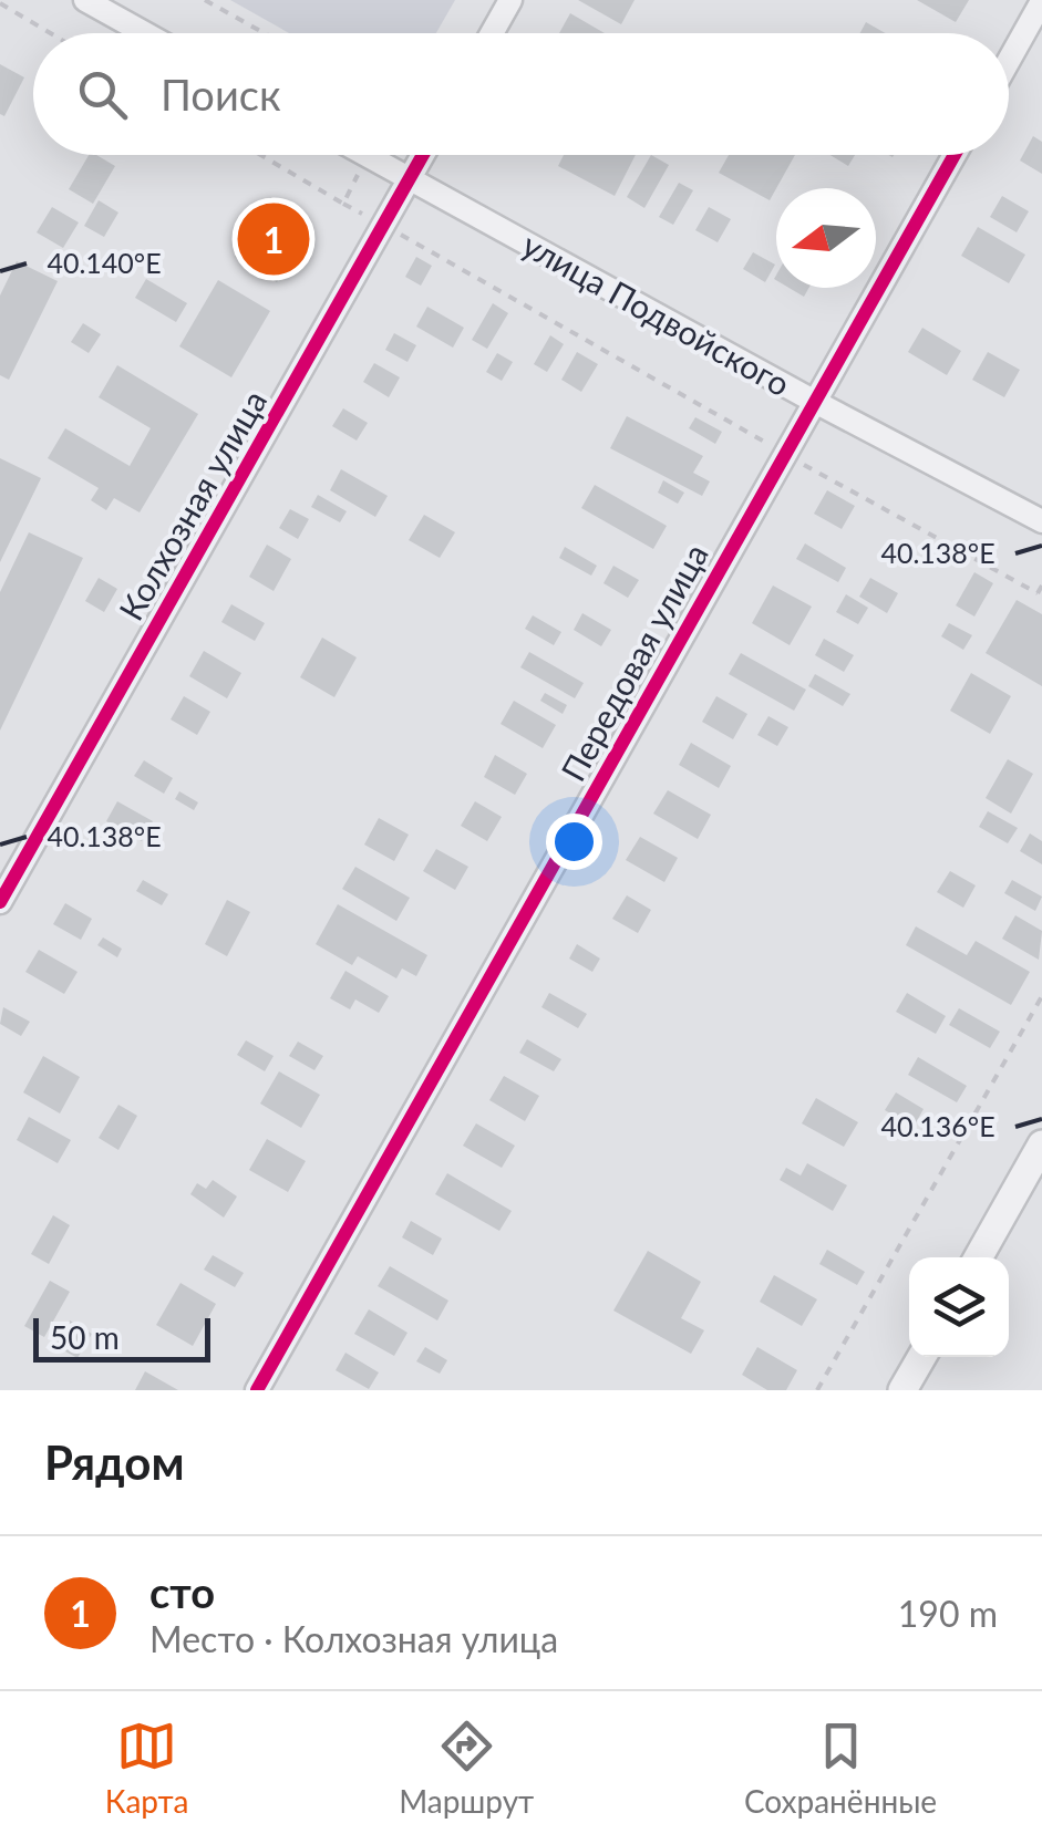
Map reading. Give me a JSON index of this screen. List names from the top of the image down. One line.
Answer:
{"streets":{"street":["улица Подвойского","Колхозная улица","Передовая улица"]},"crossings":[["улица Подвойского","Колхозная улица"],["улица Подвойского","Передовая улица"]],"scale_bar":"50 m","north":"left","page":{"search":"Поиск","pins":"1","scale":"50 m","heading":"Рядом","list":[{"mark":"1","name":"сто","note":"Место · Колхозная улица","value":"190 m"}],"nav":["Карта","Маршрут","Сохранённые"]},"coordinates":["40.140°E","40.138°E","40.136°E"]}
